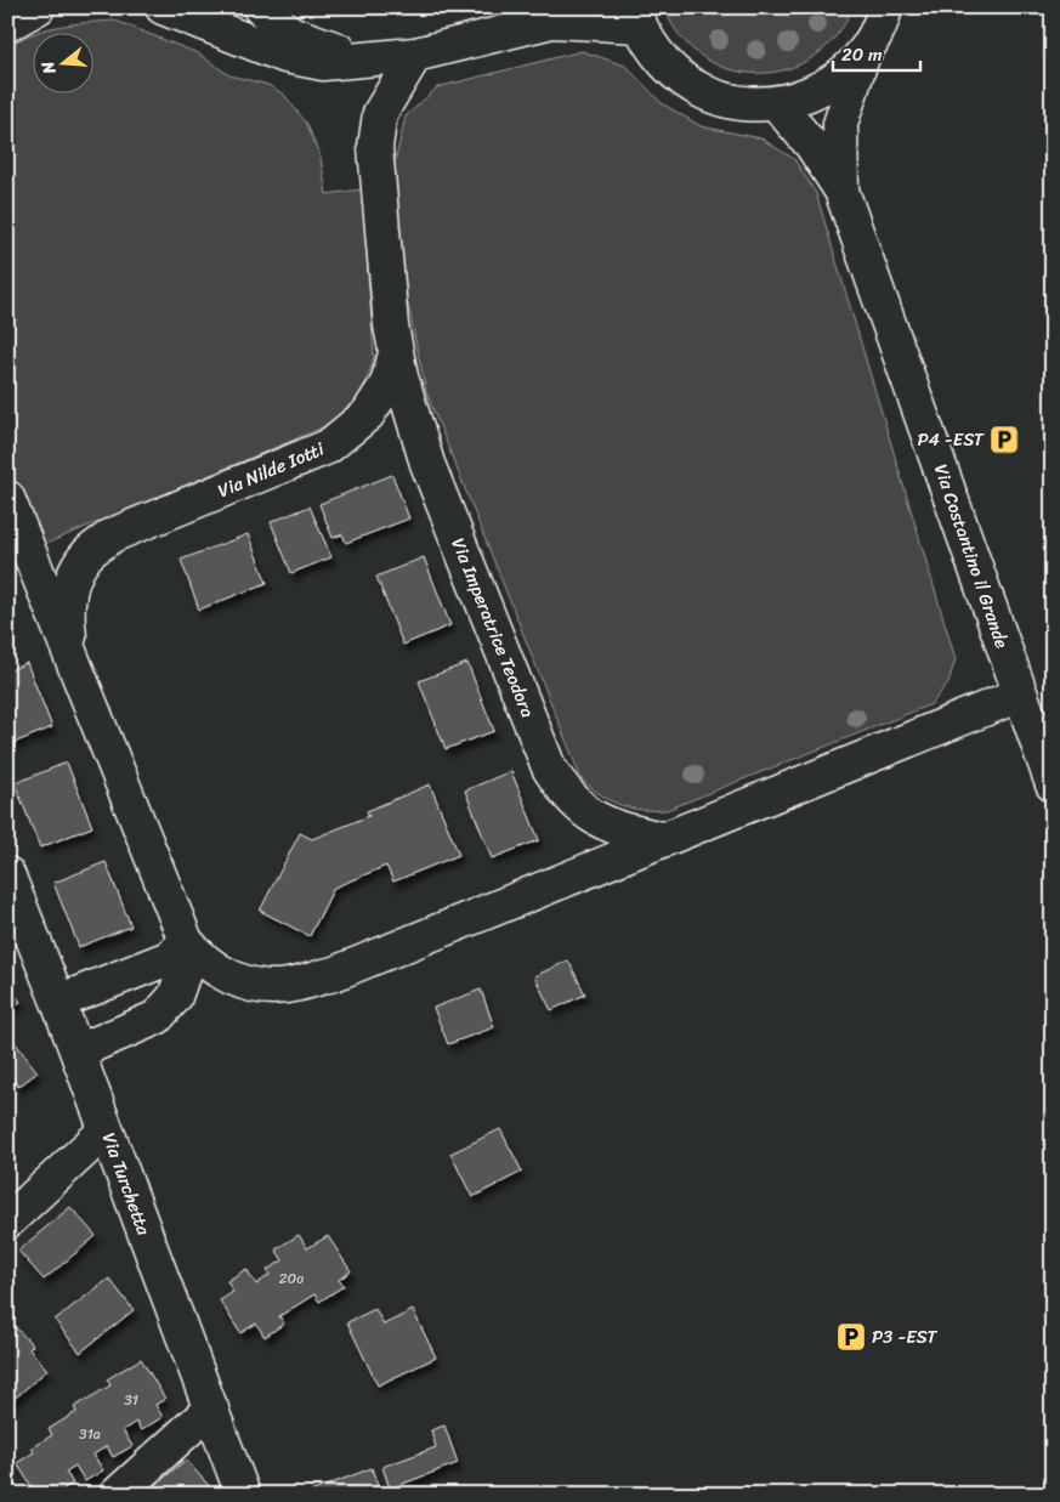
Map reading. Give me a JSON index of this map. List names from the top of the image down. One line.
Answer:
{"streets":{"street":["Via Nilde Iotti","Via Costantino il Grande","Via Imperatrice Teodora","Via Turchetta"]},"crossings":[["Via Nilde Iotti","Via Imperatrice Teodora"]],"places":{"parking":["P4 -EST","P3 -EST"]},"house_numbers":["20o","31","31a"],"scale_bar":"20 m","north":"left"}
